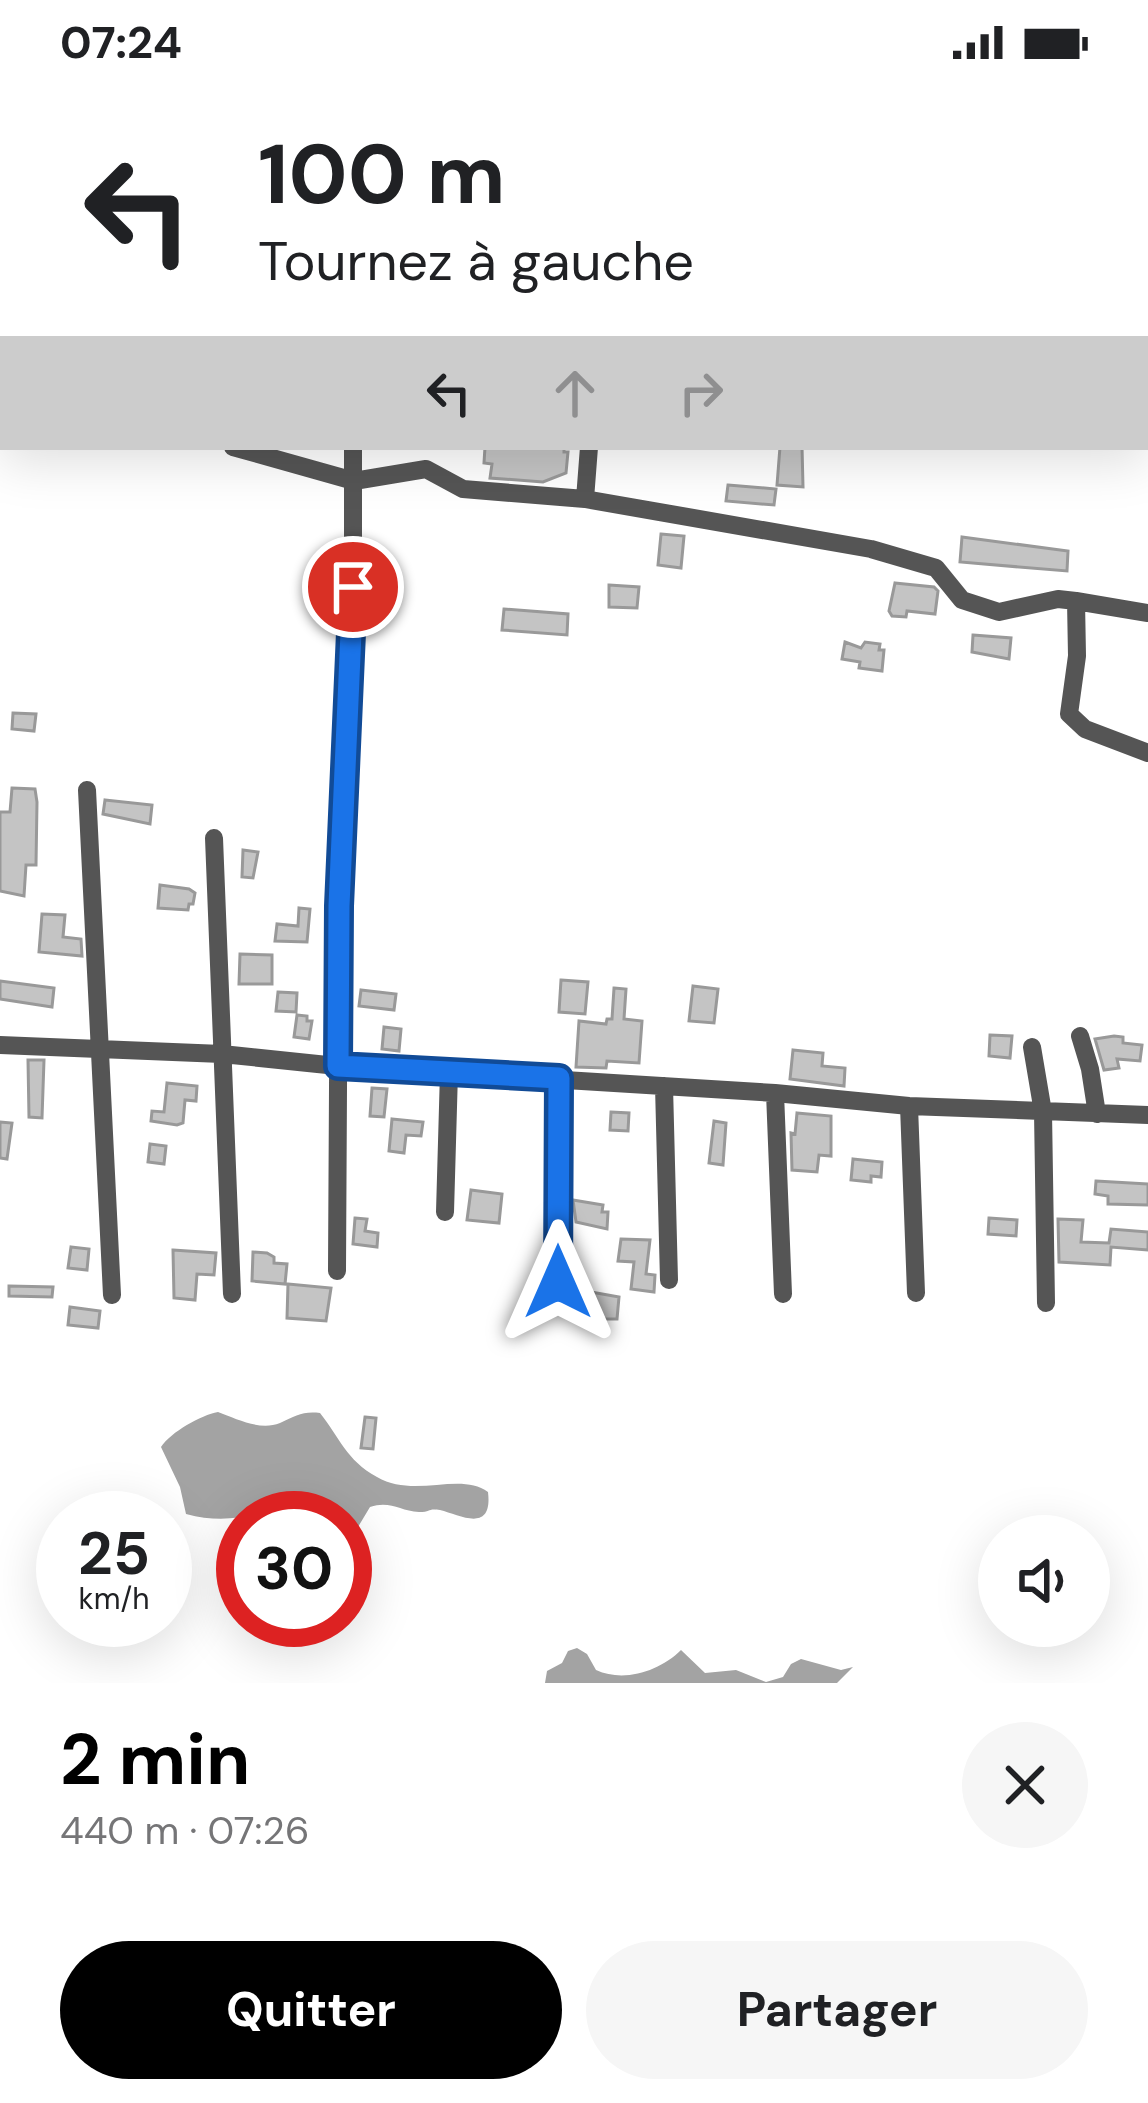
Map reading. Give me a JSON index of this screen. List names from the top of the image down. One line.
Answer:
{"page":{"status":"07:24","turn":["100 m","Tournez à gauche"],"speed":"25 km/h","limit":"30","heading":["2 min","440 m · 07:26"],"buttons":["Quitter","Partager"]}}
